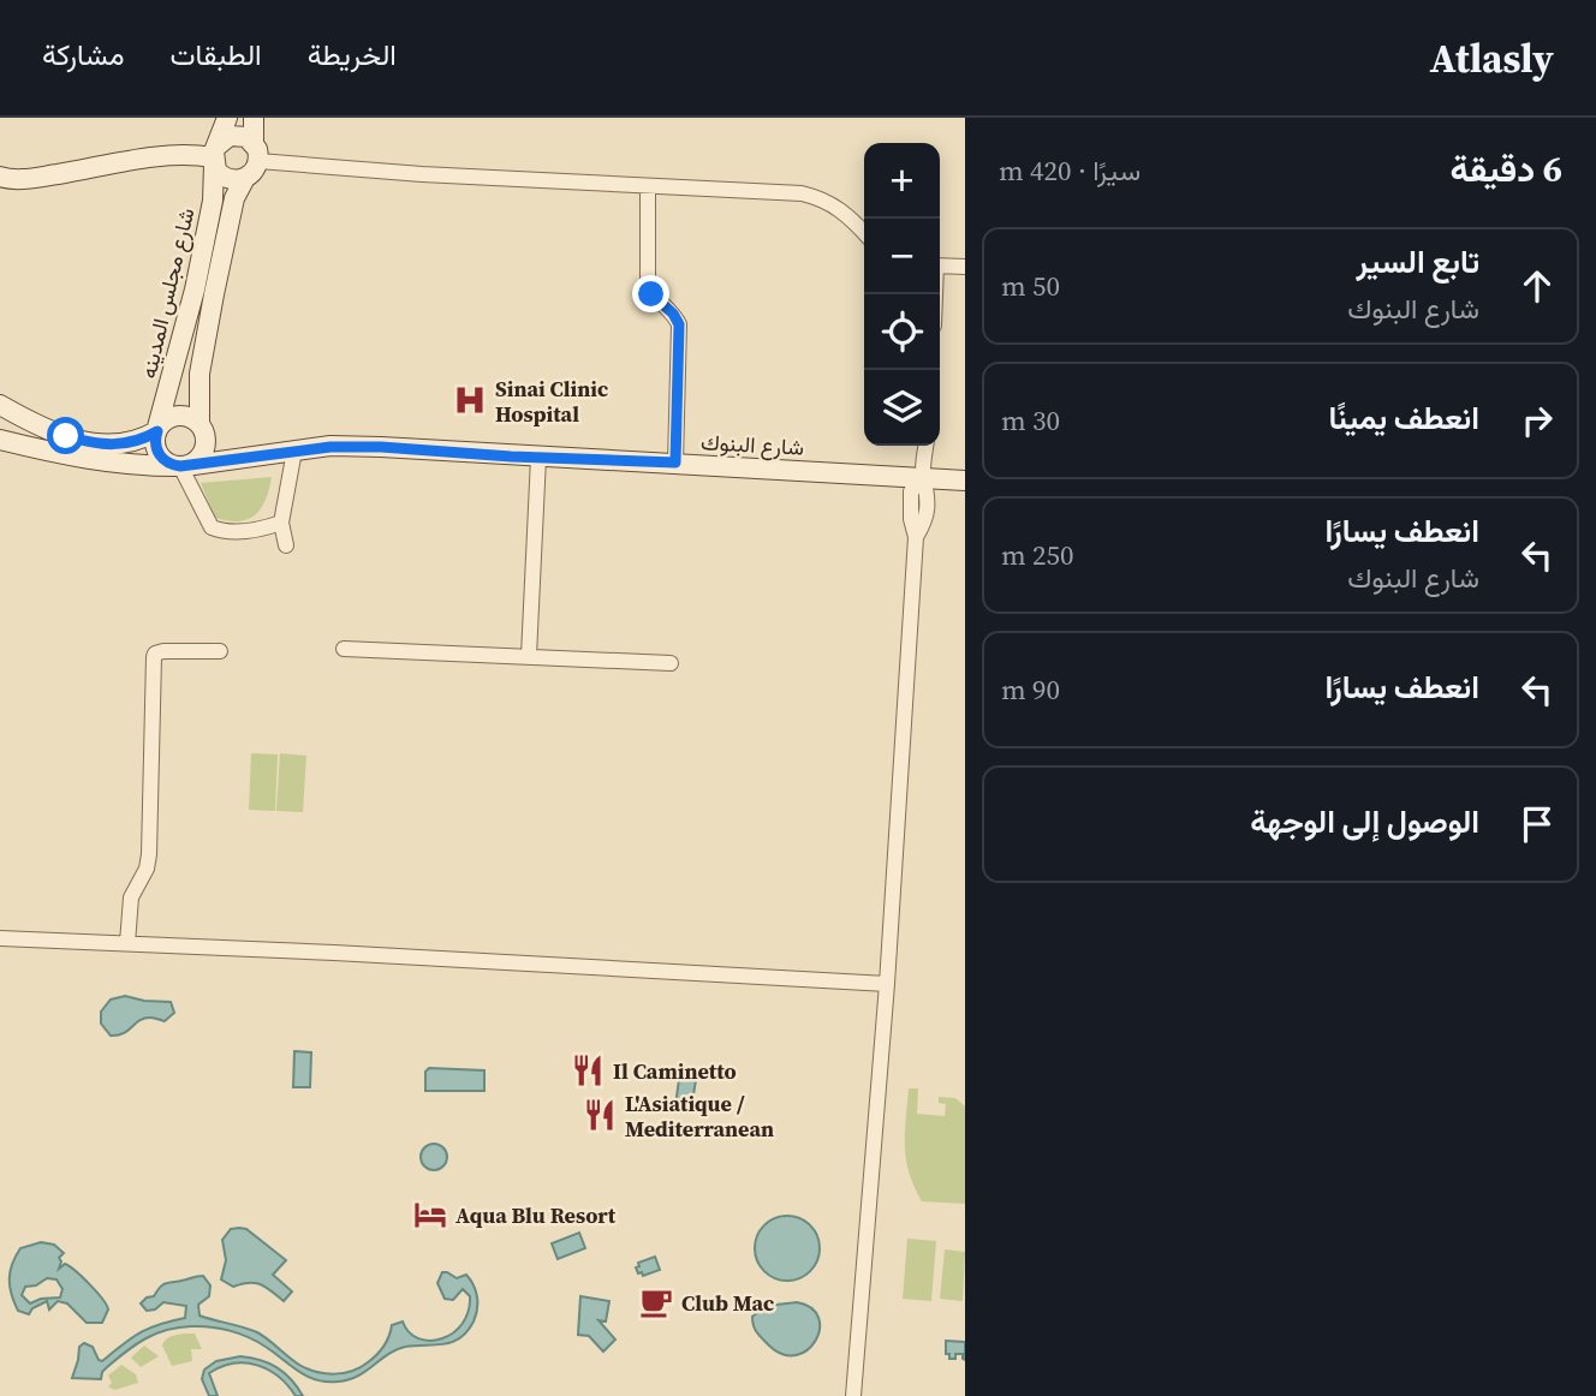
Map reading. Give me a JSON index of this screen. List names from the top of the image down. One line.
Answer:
{"streets":{"main road":["شارع مجلس المدينه","شارع البنوك"]},"crossings":[["شارع مجلس المدينه","شارع البنوك"]],"places":{"hospital":["Sinai Clinic Hospital"],"restaurant":["Il Caminetto","L'Asiatique / Mediterranean"],"hotel":["Aqua Blu Resort"],"cafe":["Club Mac"]},"page":{"header":"Atlasly","nav":["الخريطة","الطبقات","مشاركة"],"heading":["6 دقيقة","سيرًا · 420 m"],"map_buttons":["+","−"],"list":[["تابع السير","شارع البنوك","50 m"],["انعطف يمينًا","30 m"],["انعطف يسارًا","شارع البنوك","250 m"],["انعطف يسارًا","90 m"],"الوصول إلى الوجهة"]}}
